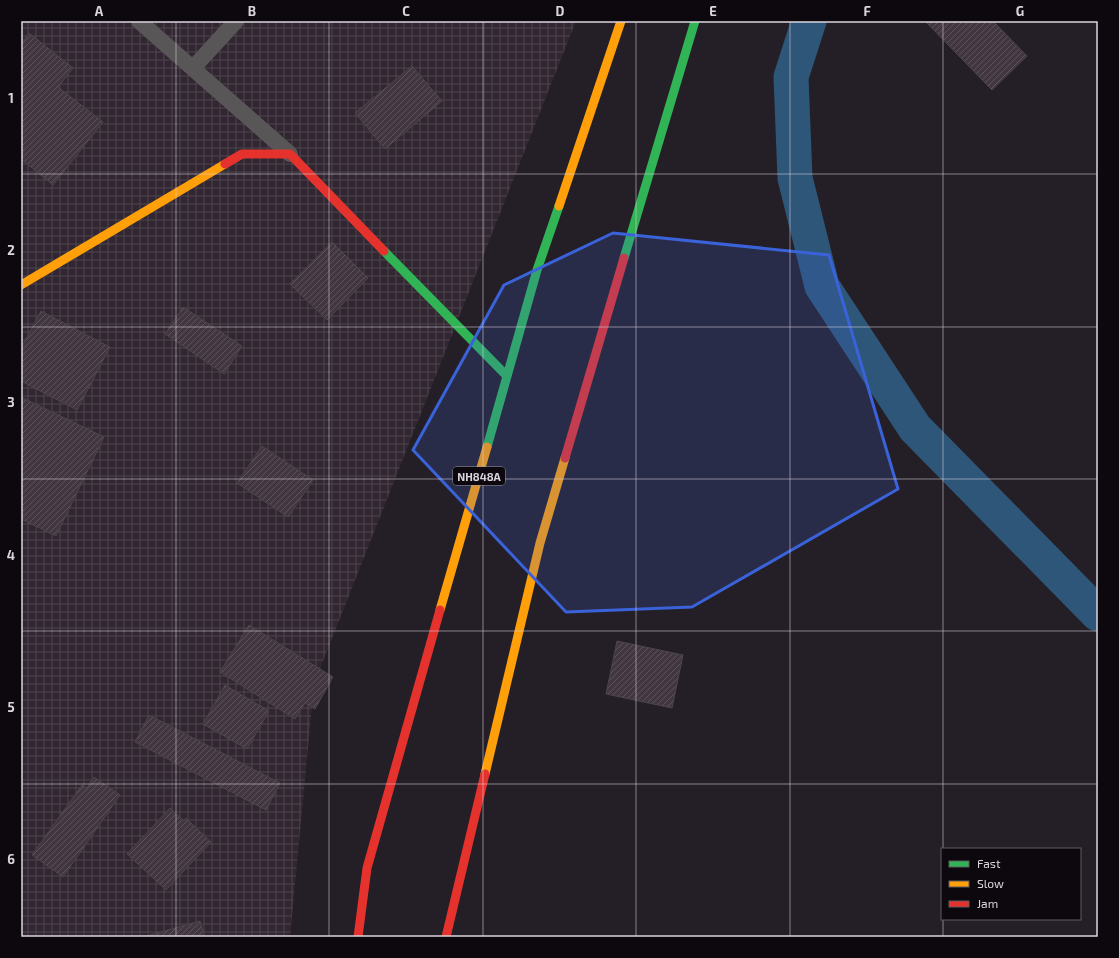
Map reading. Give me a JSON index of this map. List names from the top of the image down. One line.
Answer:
{"streets":{"main road":["NH848A"]},"legend":["Fast","Slow","Jam"],"grid":{"columns":["A","B","C","D","E","F","G"],"rows":["1","2","3","4","5","6"]}}
